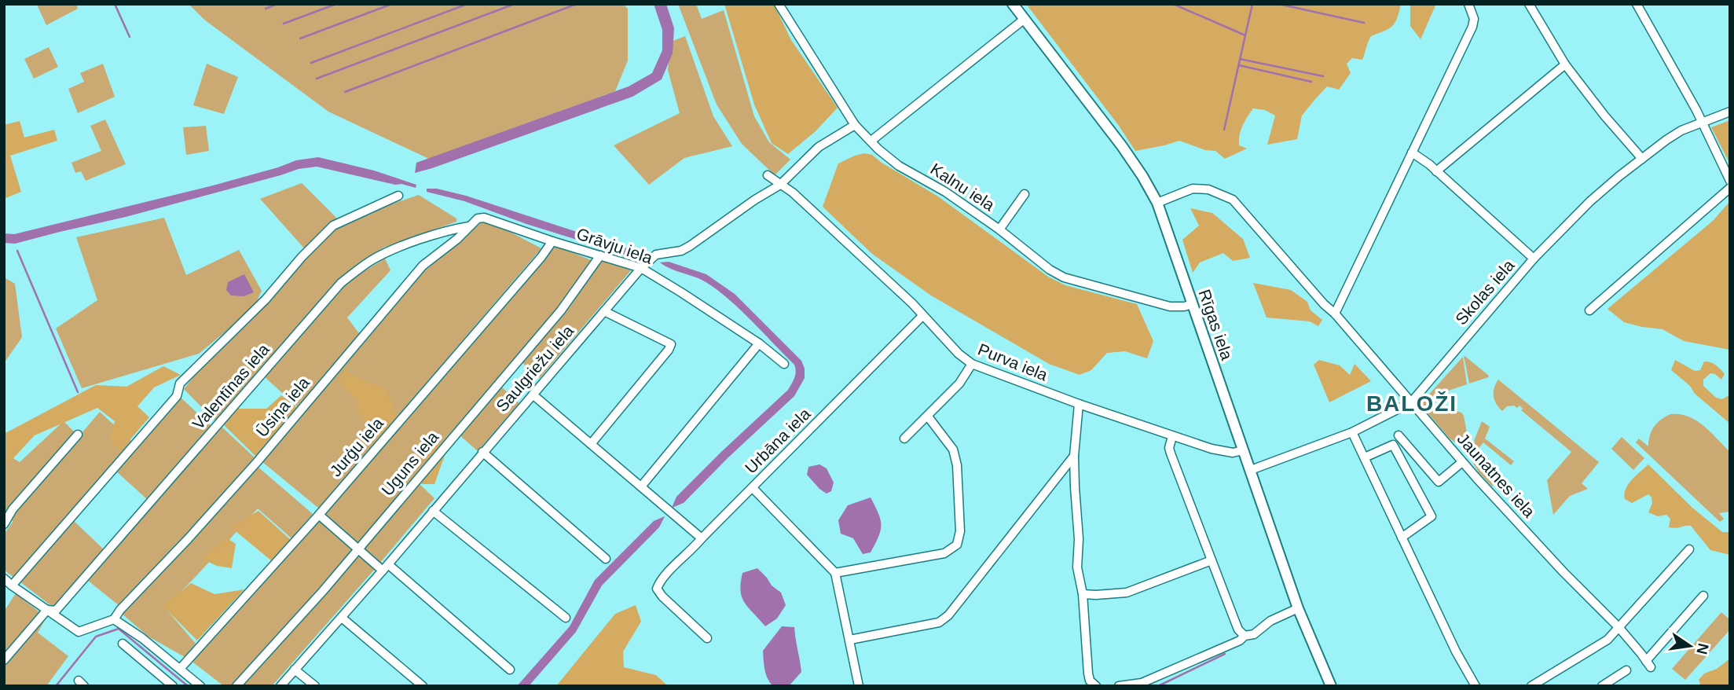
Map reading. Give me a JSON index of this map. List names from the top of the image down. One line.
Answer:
{"streets":{"main road":["Rīgas iela"],"street":["Kalnu iela","Grāvju iela","Skolas iela","Purva iela","Saulgriežu iela","Valentīnas iela","Ūsiņa iela","Urbāna iela","Jurģu iela","Uguns iela","Jaunatnes iela"]},"crossings":[["Kalnu iela","Rīgas iela"],["Kalnu iela","Saulgriežu iela"],["Grāvju iela","Saulgriežu iela"],["Grāvju iela","Ūsiņa iela"],["Grāvju iela","Jurģu iela"],["Grāvju iela","Uguns iela"],["Skolas iela","Rīgas iela"],["Skolas iela","Jaunatnes iela"],["Rīgas iela","Purva iela"],["Rīgas iela","Jaunatnes iela"],["Purva iela","Saulgriežu iela"],["Purva iela","Urbāna iela"],["Valentīnas iela","Ūsiņa iela"]],"districts":["BALOŽI"],"north":"right"}
